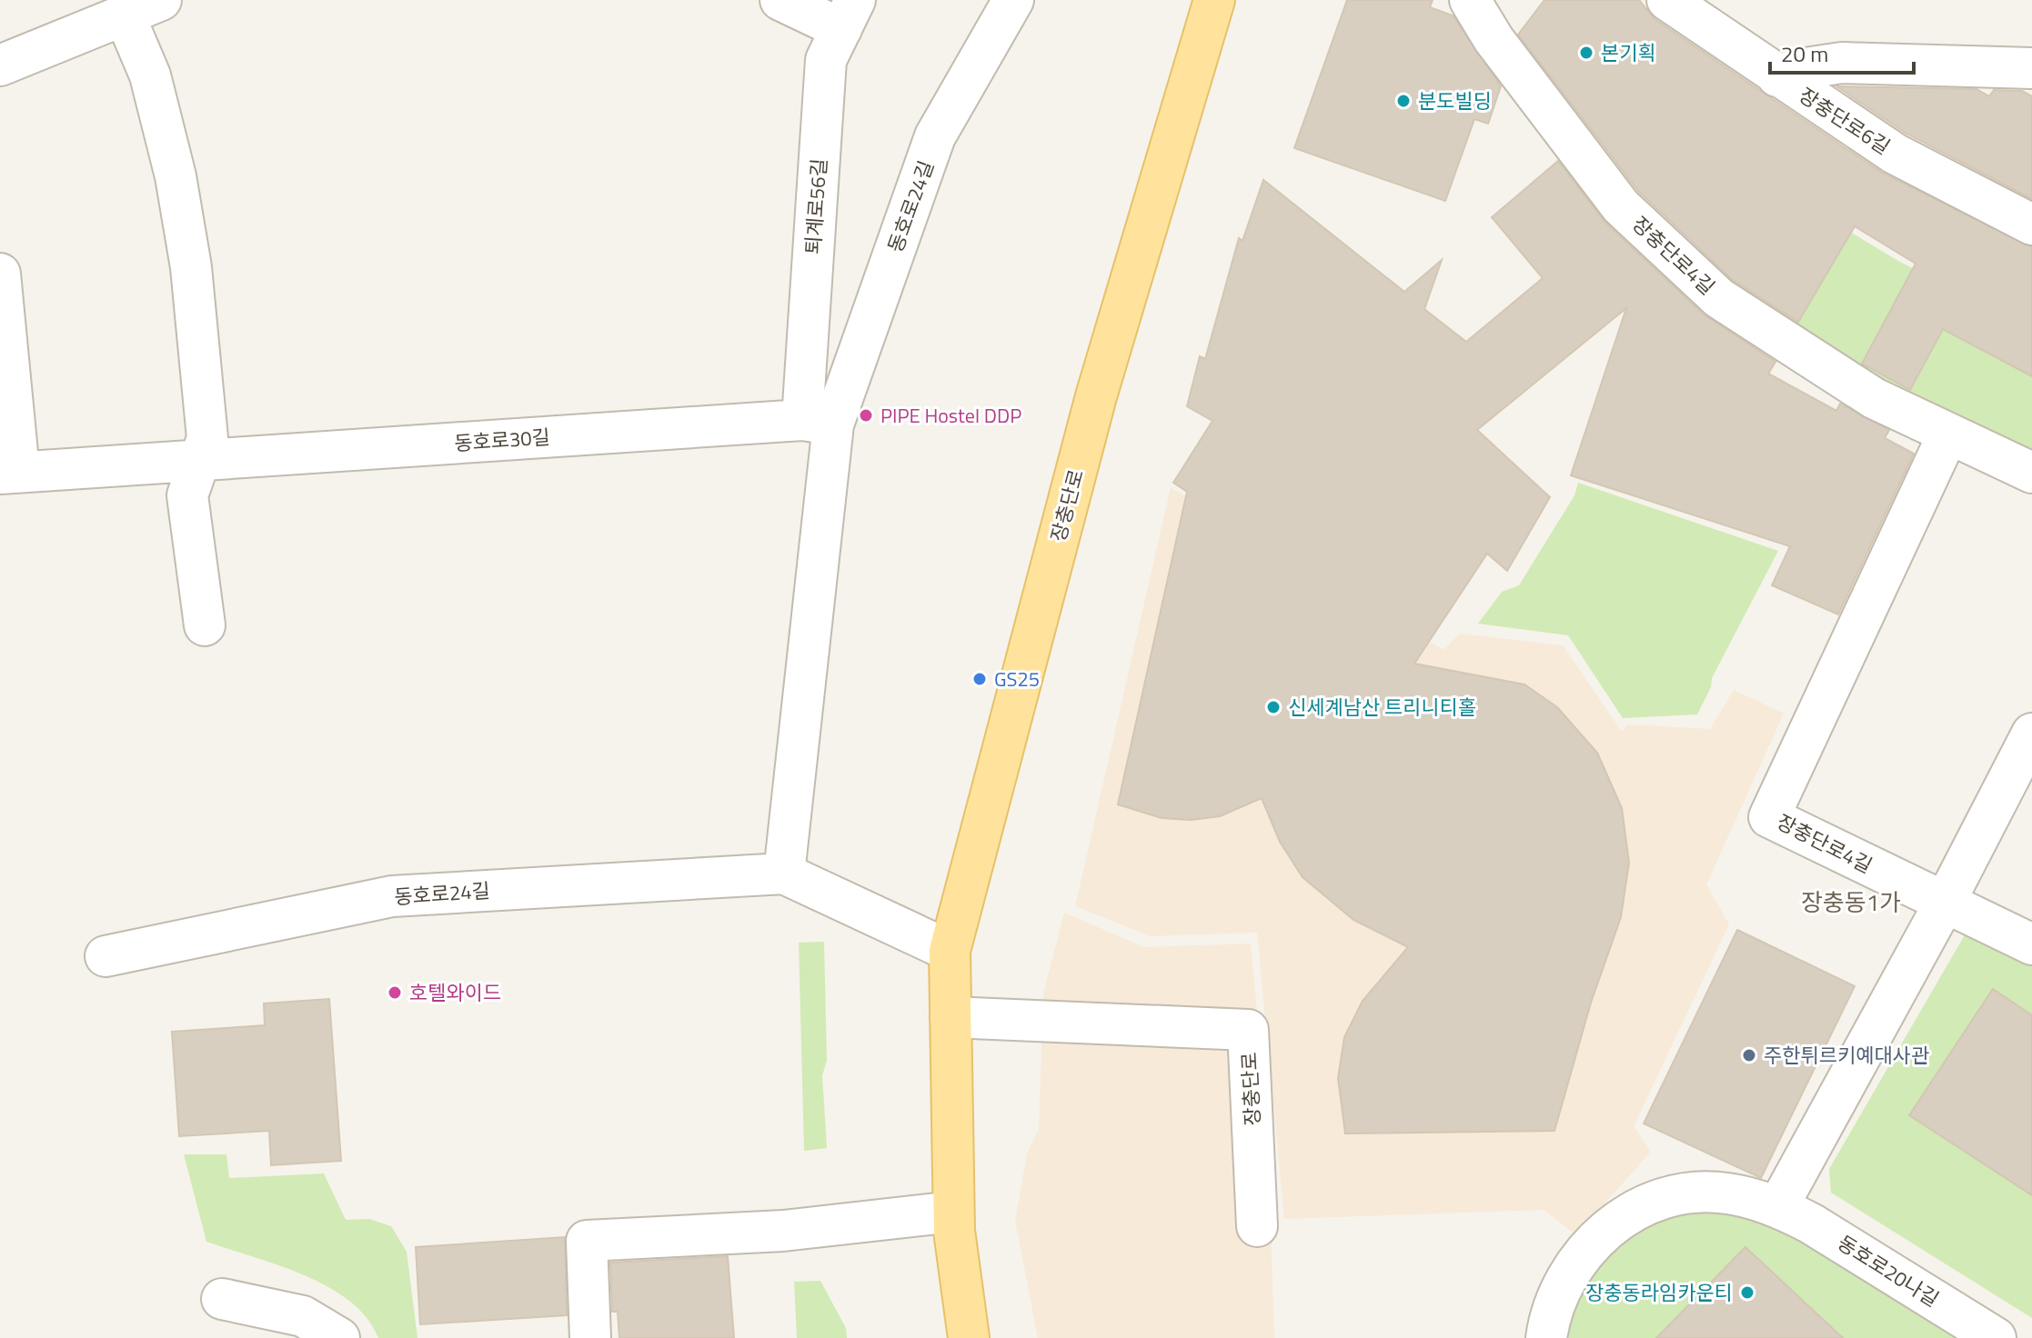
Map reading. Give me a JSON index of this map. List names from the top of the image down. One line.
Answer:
{"streets":{"main road":["장충단로"],"street":["장충단로6길","퇴계로56길","동호로24길","장충단로4길","동호로30길","동호로20나길"]},"crossings":[["퇴계로56길","동호로24길"],["퇴계로56길","동호로30길"],["동호로24길","동호로30길"],["동호로24길","장충단로"]],"districts":["장충동1가"],"places":["본기획","분도빌딩","PIPE Hostel DDP","GS25","신세계남산 트리니티홀","호텔와이드","주한튀르키예대사관","장충동라임카운티"],"scale_bar":"20 m"}
